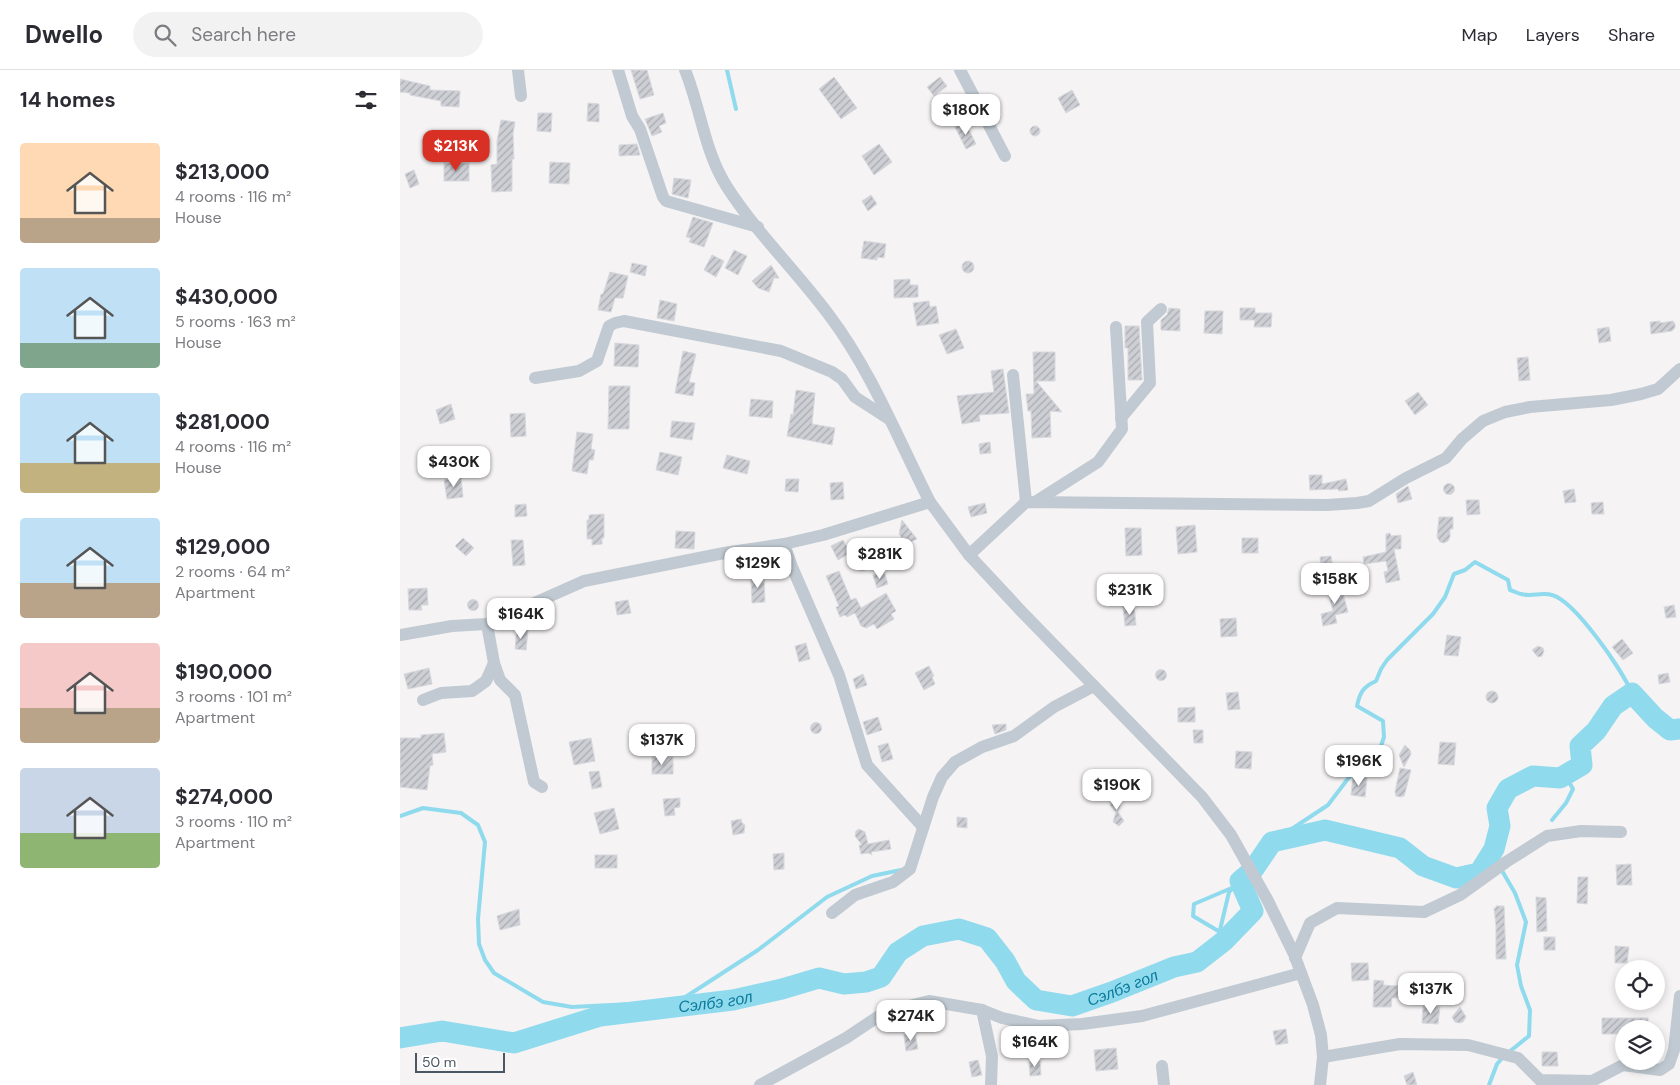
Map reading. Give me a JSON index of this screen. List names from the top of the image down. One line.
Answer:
{"water":["Сэлбэ гол"],"scale_bar":"50 m","page":{"header":"Dwello","search":"Search here","nav":["Map","Layers","Share"],"heading":"14 homes","price":["$180K","$213K","$430K","$281K","$129K","$158K","$231K","$164K","$137K","$196K","$190K","$137K","$274K","$164K"],"list":[{"name":"$213,000","note":"4 rooms · 116 m² · House"},{"name":"$430,000","note":"5 rooms · 163 m² · House"},{"name":"$281,000","note":"4 rooms · 116 m² · House"},{"name":"$129,000","note":"2 rooms · 64 m² · Apartment"},{"name":"$190,000","note":"3 rooms · 101 m² · Apartment"},{"name":"$274,000","note":"3 rooms · 110 m² · Apartment"}],"scale":"50 m"}}
